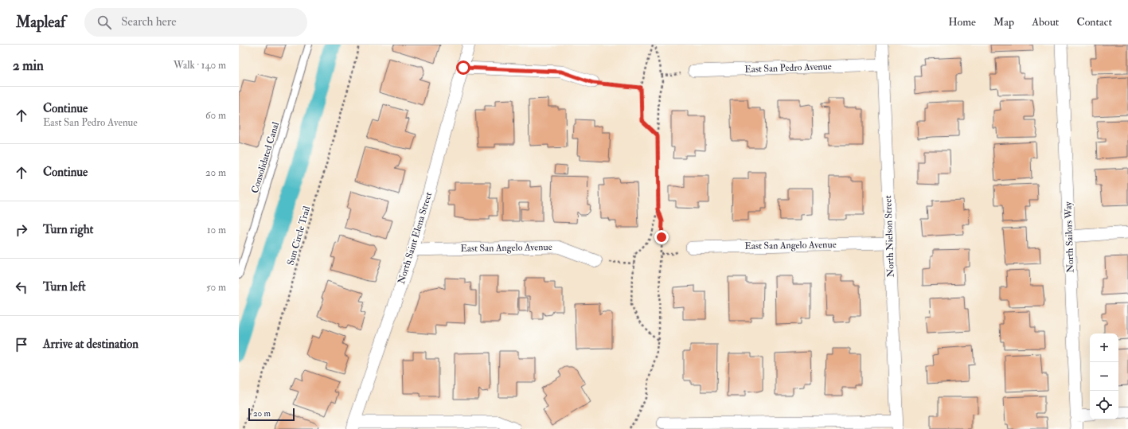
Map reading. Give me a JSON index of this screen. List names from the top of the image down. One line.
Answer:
{"streets":{"street":["East San Pedro Avenue","North Nielson Street","North Sailors Way","North Saint Elena Street","East San Angelo Avenue"],"lane":["Consolidated Canal"],"path":["Sun Circle Trail"]},"crossings":[["East San Pedro Avenue","North Nielson Street"],["North Nielson Street","East San Angelo Avenue"],["North Saint Elena Street","East San Angelo Avenue"]],"scale_bar":"20 m","page":{"header":"Mapleaf","search":"Search here","nav":["Home","Map","About","Contact"],"heading":["2 min","Walk · 140 m"],"list":[["Continue","East San Pedro Avenue","60 m"],["Continue","20 m"],["Turn right","10 m"],["Turn left","50 m"],"Arrive at destination"],"map_buttons":["+","−"],"scale":"20 m"}}
